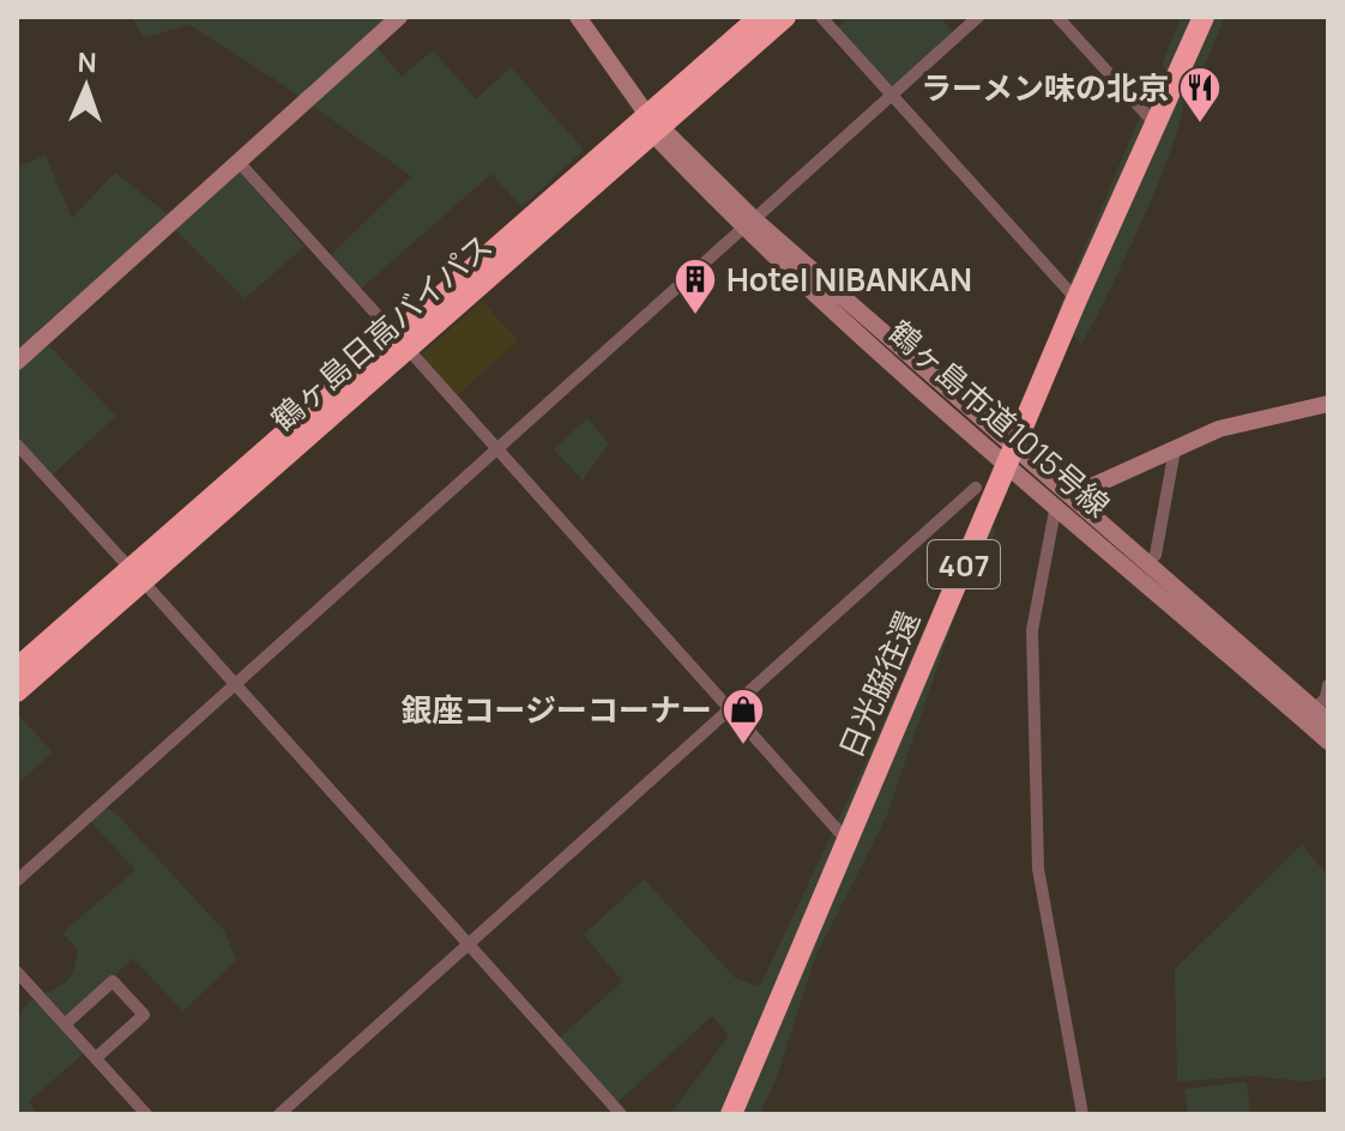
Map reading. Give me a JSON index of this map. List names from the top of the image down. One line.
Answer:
{"streets":{"highway":["鶴ヶ島日高バイパス","407","日光脇往還"],"street":["鶴ヶ島市道1015号線"]},"crossings":[["鶴ヶ島日高バイパス","鶴ヶ島市道1015号線"],["鶴ヶ島市道1015号線","日光脇往還"]],"places":{"restaurant":["ラーメン味の北京"],"building":["Hotel NIBANKAN"],"shop":["銀座コージーコーナー"]},"north":"top"}
